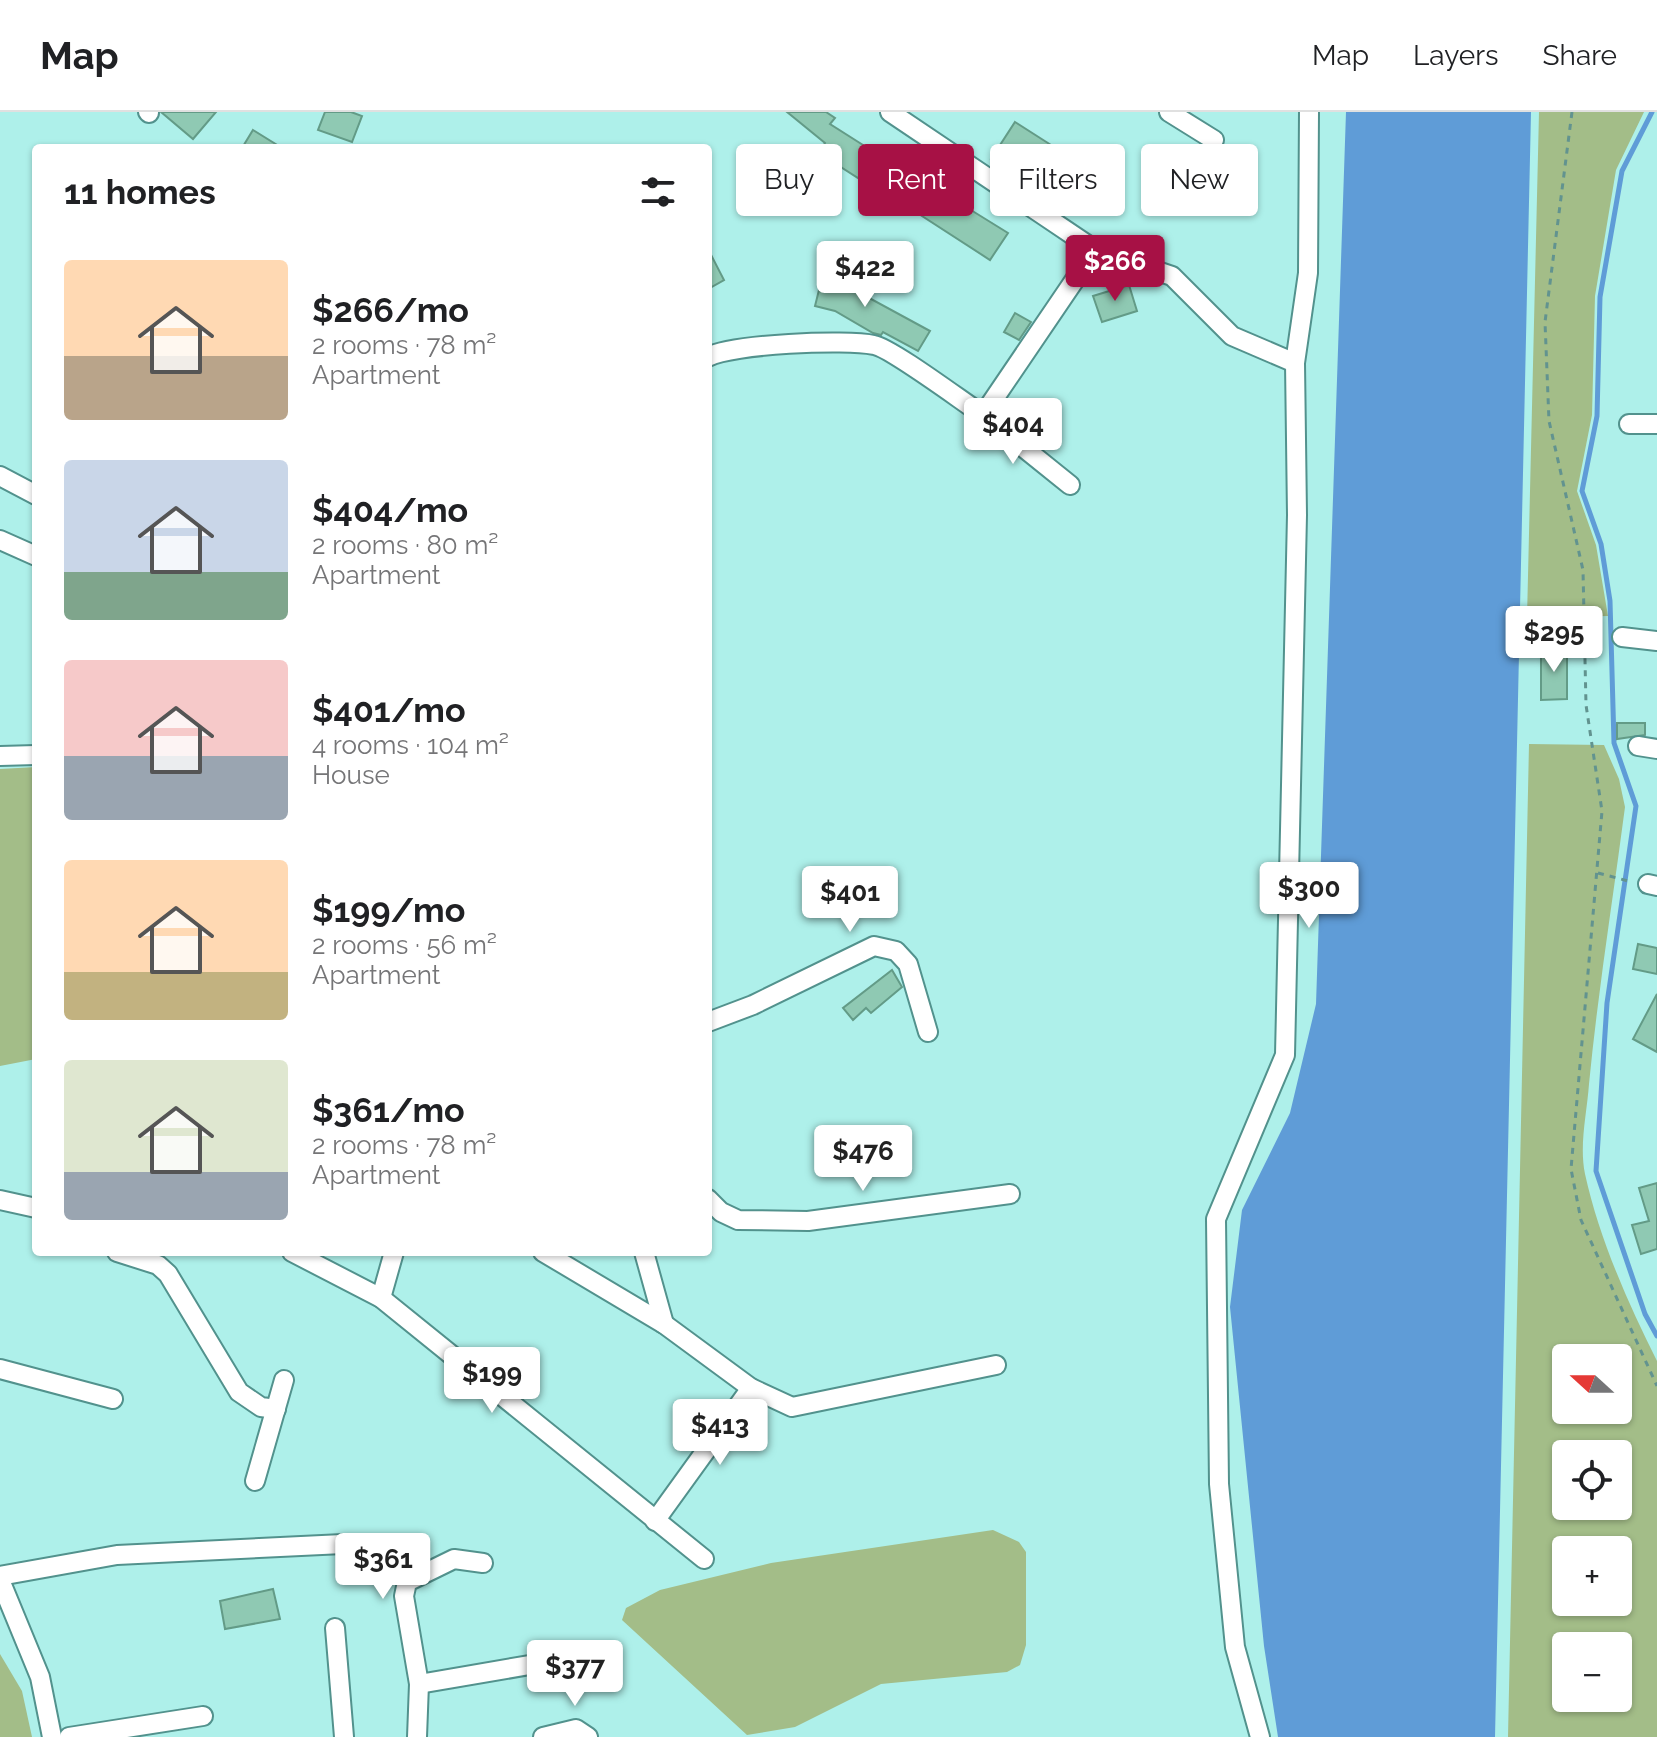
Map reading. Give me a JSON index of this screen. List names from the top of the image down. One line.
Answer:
{"north":"left","page":{"header":"Map","nav":["Map","Layers","Share"],"chip":["Buy","Rent","Filters","New"],"heading":"11 homes","price":["$266","$422","$404","$295","$300","$401","$476","$199","$413","$361","$377"],"list":[{"name":"$266/mo","note":"2 rooms · 78 m² · Apartment"},{"name":"$404/mo","note":"2 rooms · 80 m² · Apartment"},{"name":"$401/mo","note":"4 rooms · 104 m² · House"},{"name":"$199/mo","note":"2 rooms · 56 m² · Apartment"},{"name":"$361/mo","note":"2 rooms · 78 m² · Apartment"}],"map_buttons":["+","−"]}}
